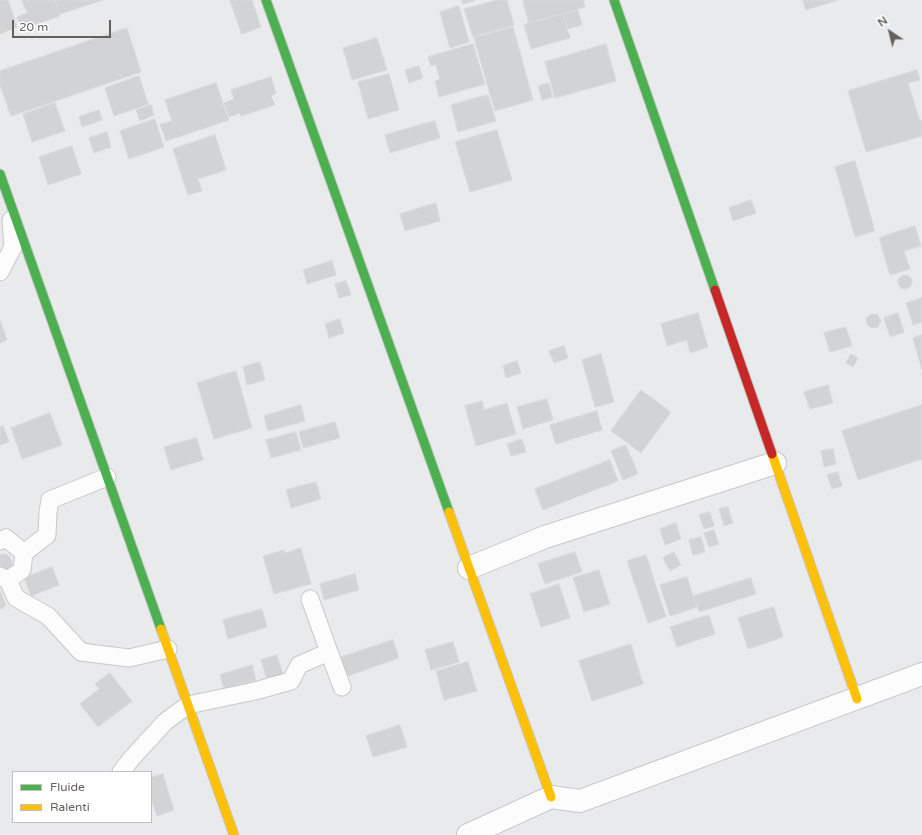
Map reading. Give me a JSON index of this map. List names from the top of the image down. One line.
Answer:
{"legend":["Fluide","Ralenti"],"scale_bar":"20 m","north":"top left"}
